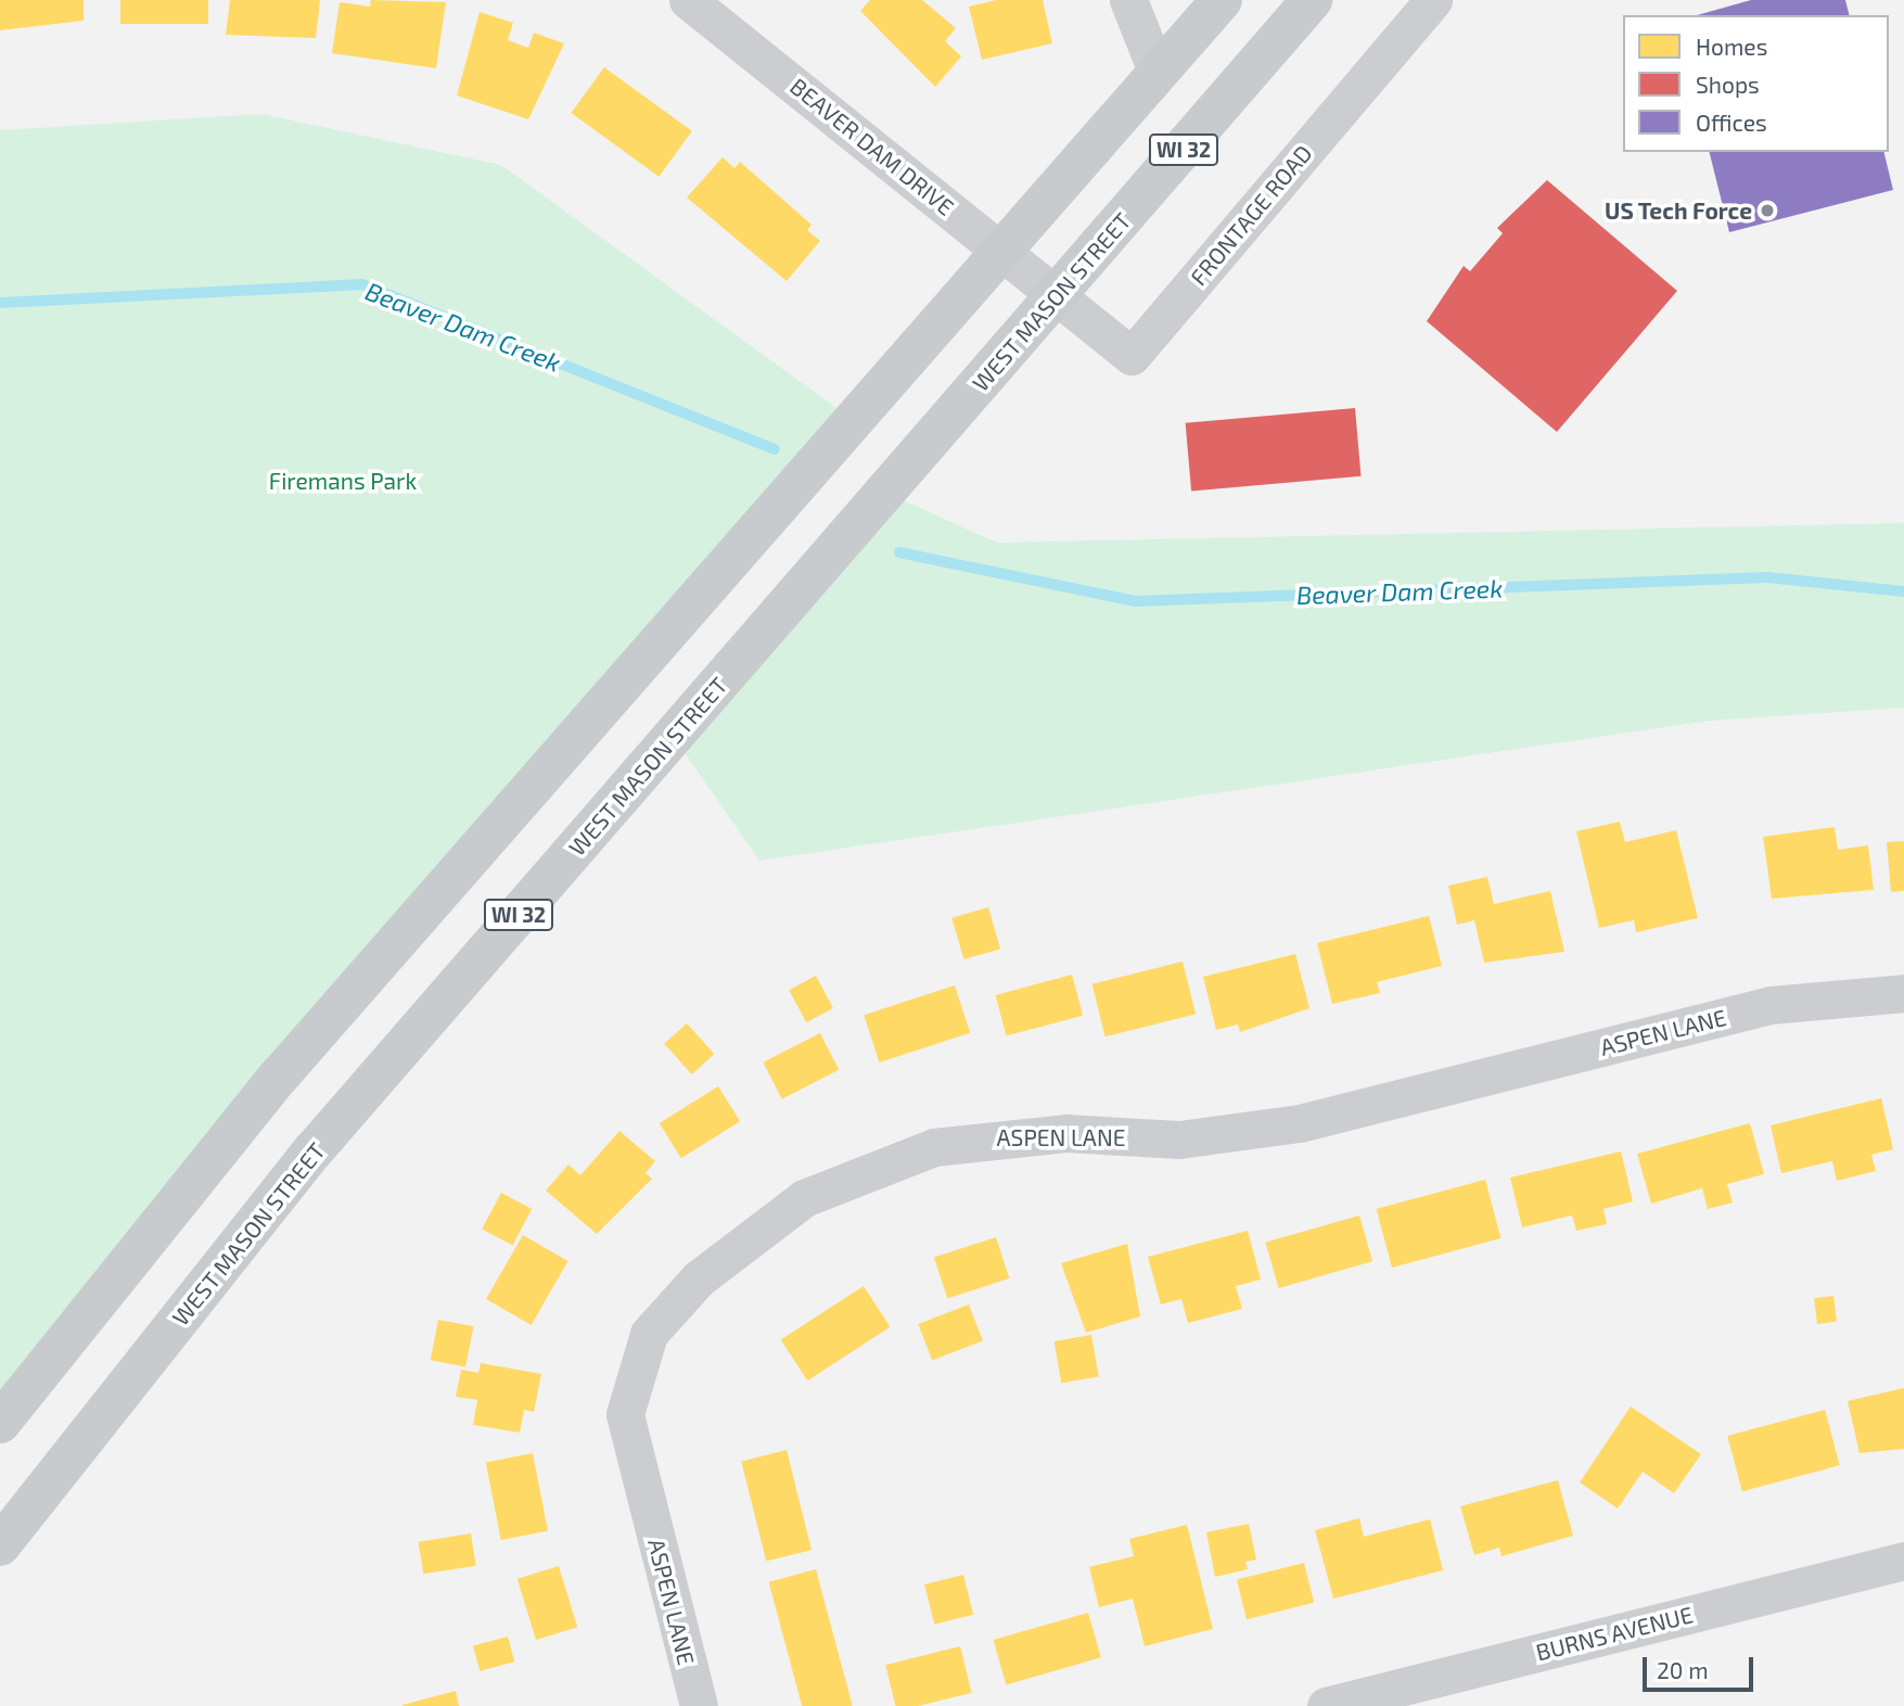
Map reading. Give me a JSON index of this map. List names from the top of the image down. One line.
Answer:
{"streets":{"main road":["WI 32","WEST MASON STREET"],"street":["BEAVER DAM DRIVE","FRONTAGE ROAD","ASPEN LANE","BURNS AVENUE"]},"crossings":[["BEAVER DAM DRIVE","WI 32"],["BEAVER DAM DRIVE","FRONTAGE ROAD"],["BEAVER DAM DRIVE","WEST MASON STREET"],["FRONTAGE ROAD","WEST MASON STREET"]],"water":["Beaver Dam Creek"],"parks":["Firemans Park"],"places":["US Tech Force"],"legend":["Homes","Shops","Offices"],"scale_bar":"20 m"}
